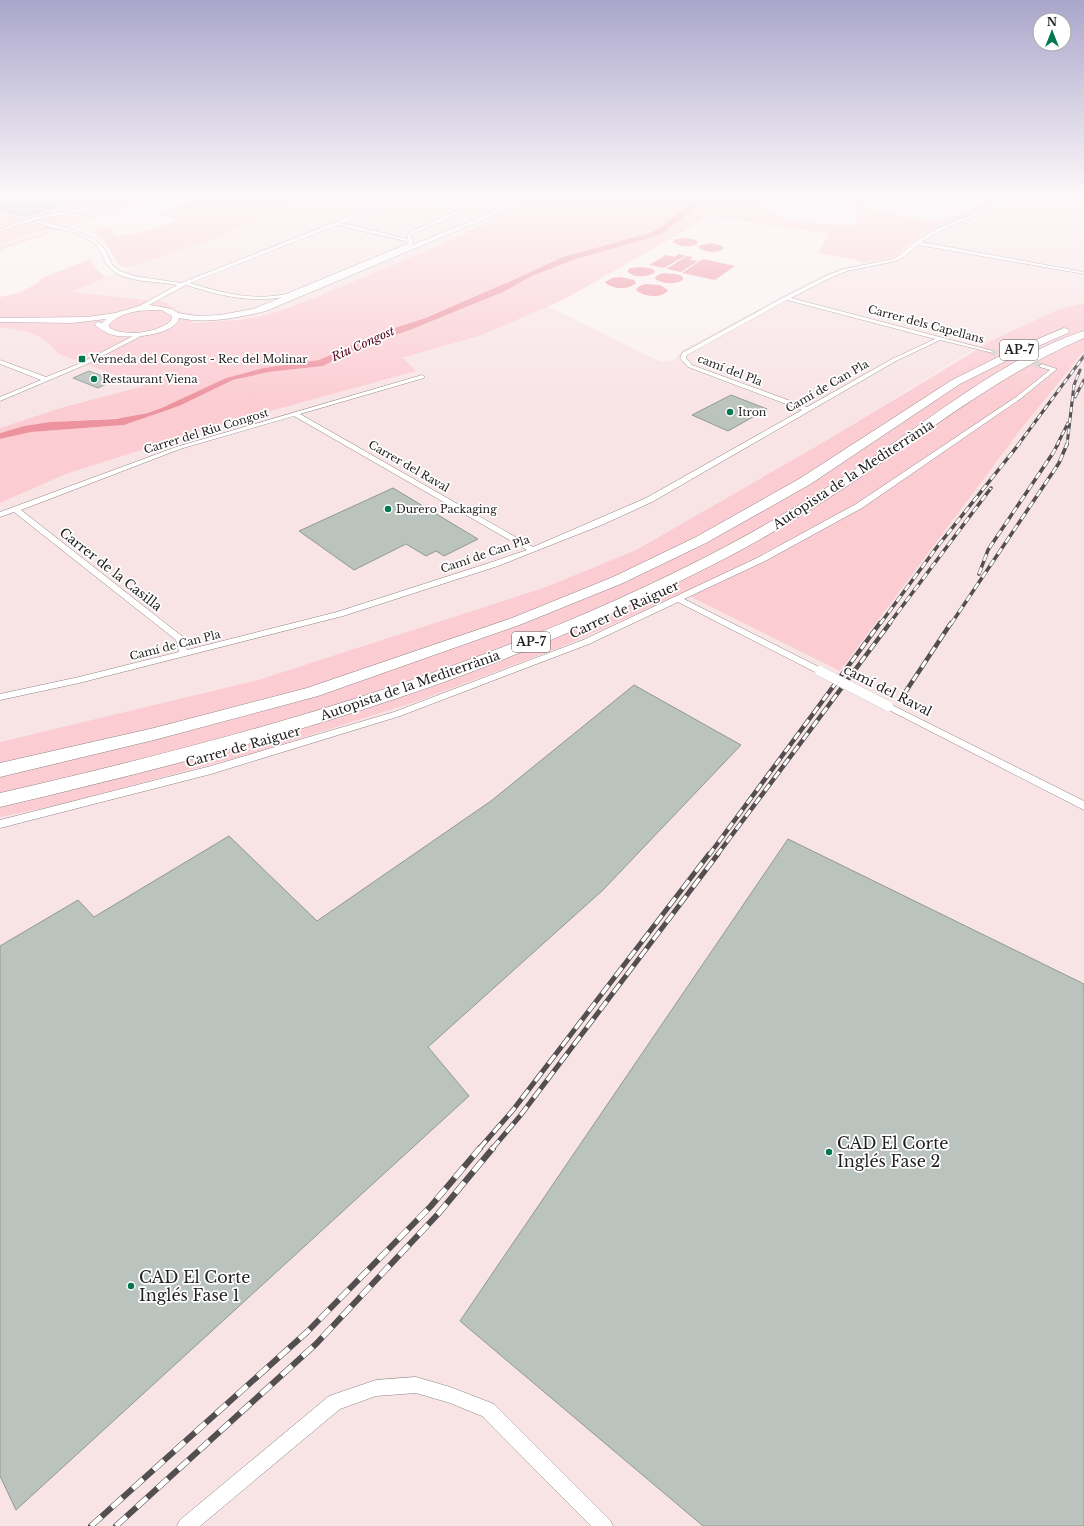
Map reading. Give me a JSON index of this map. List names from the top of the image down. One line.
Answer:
{"streets":{"highway":["AP-7","Autopista de la Mediterrània"],"street":["Carrer dels Capellans","camí del Pla","Camí de Can Pla","Carrer del Riu Congost","Carrer del Raval","Carrer de la Casilla","Carrer de Raiguer","camí del Raval"]},"crossings":[["Carrer dels Capellans","camí del Pla"],["Carrer dels Capellans","Camí de Can Pla"],["camí del Pla","Camí de Can Pla"],["Camí de Can Pla","Carrer del Raval"],["Camí de Can Pla","Carrer de la Casilla"],["Carrer del Riu Congost","Carrer del Raval"],["Carrer del Riu Congost","Carrer de la Casilla"],["Carrer de Raiguer","camí del Raval"]],"water":["Riu Congost"],"places":{"transit":["Verneda del Congost - Rec del Molinar"],"other":["Restaurant Viena","Itron","Durero Packaging","CAD El Corte Inglés Fase 2","CAD El Corte Inglés Fase 1"]},"north":"top"}
